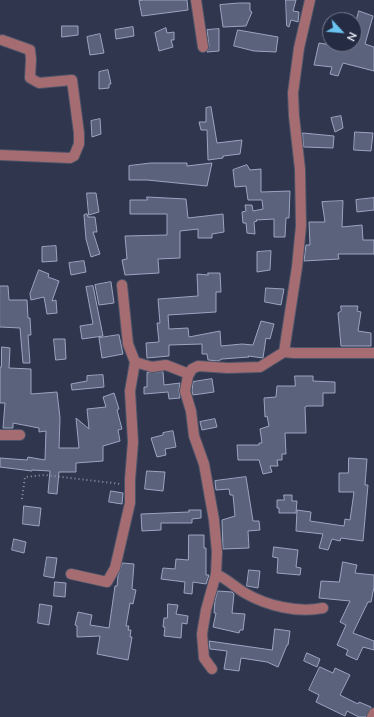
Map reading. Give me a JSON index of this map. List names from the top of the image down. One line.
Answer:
{"north":"bottom right"}
